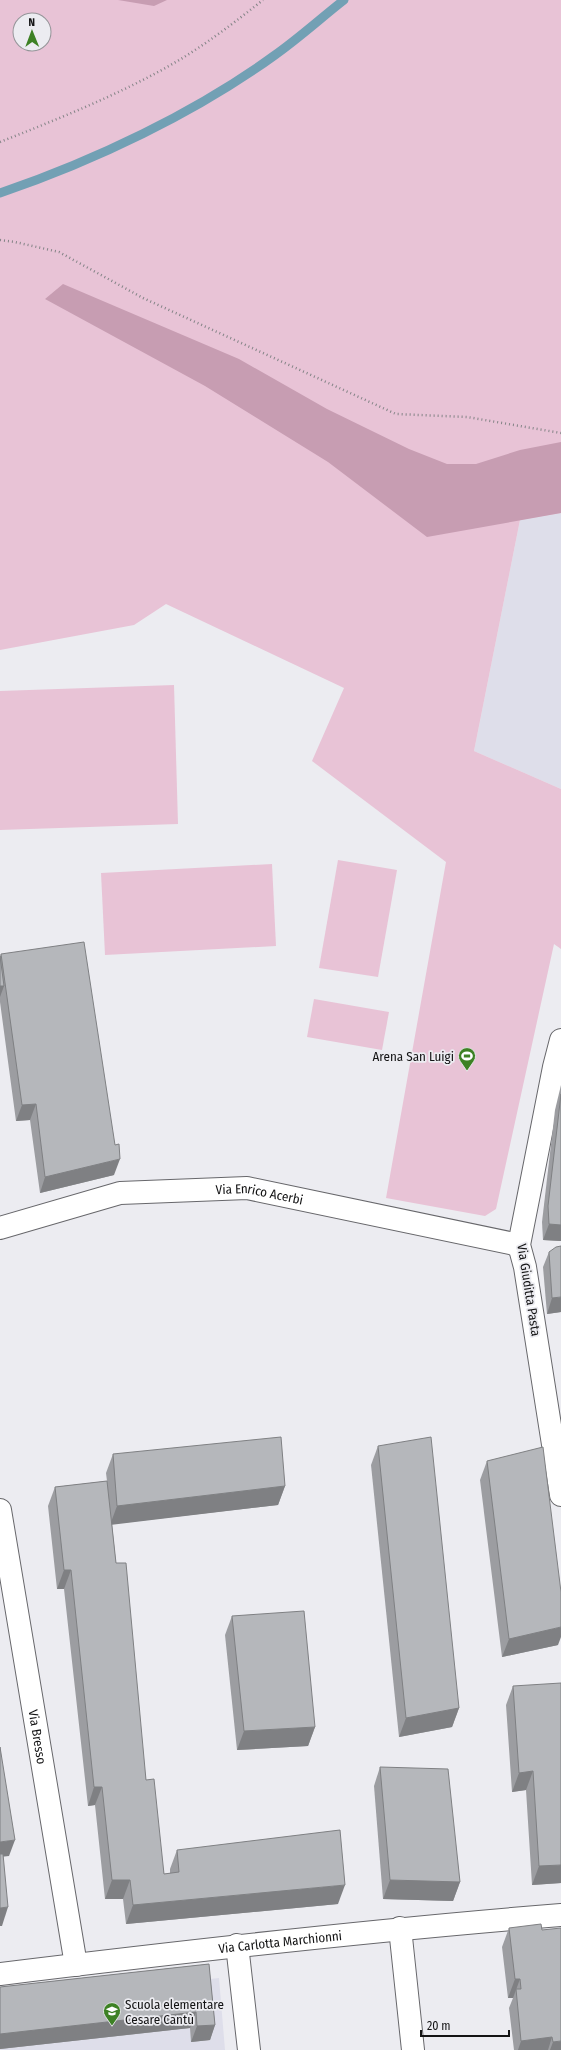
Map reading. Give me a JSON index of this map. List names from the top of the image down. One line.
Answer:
{"streets":{"street":["Via Enrico Acerbi","Via Giuditta Pasta","Via Bresso","Via Carlotta Marchionni"]},"crossings":[["Via Enrico Acerbi","Via Giuditta Pasta"],["Via Bresso","Via Carlotta Marchionni"]],"places":{"sports":["Arena San Luigi"],"school or university":["Scuola elementare Cesare Cantù"]},"scale_bar":"20 m","north":"top"}
